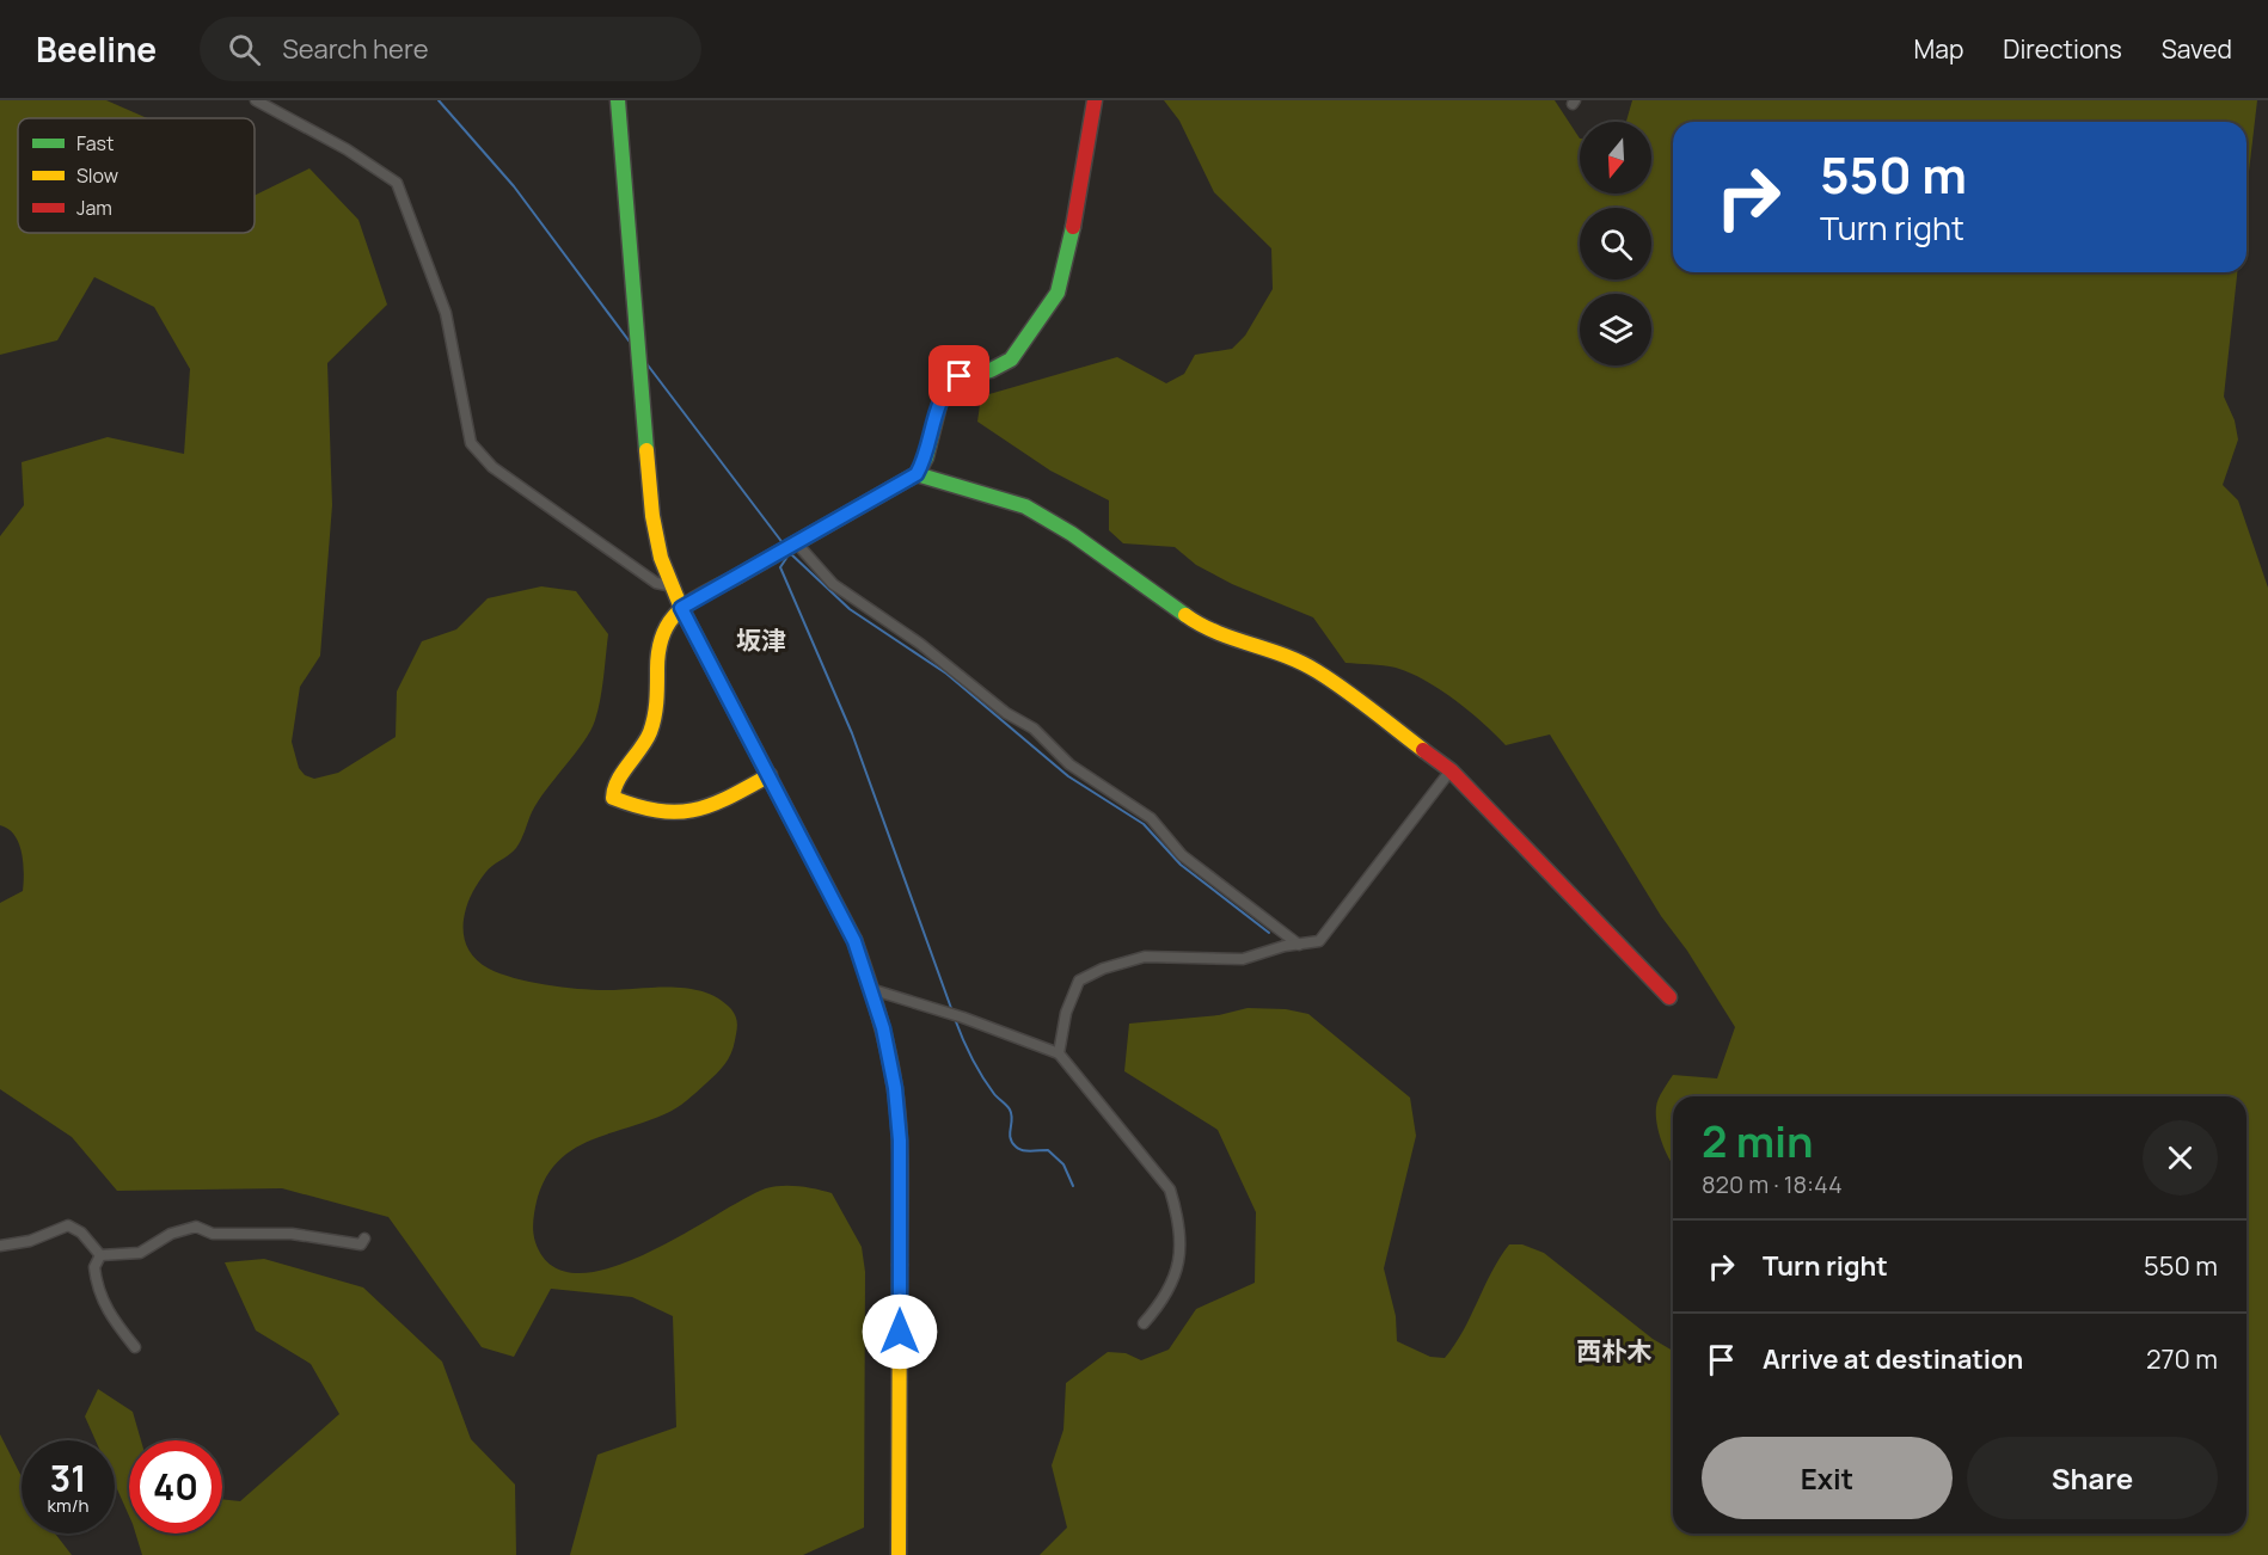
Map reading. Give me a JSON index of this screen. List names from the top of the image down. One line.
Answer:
{"districts":["坂津","西朴木"],"legend":["Fast","Slow","Jam"],"north":"bottom","page":{"header":"Beeline","search":"Search here","nav":["Map","Directions","Saved"],"turn":["550 m","Turn right"],"heading":["2 min","820 m · 18:44"],"list":[{"name":"Turn right","value":"550 m"},{"name":"Arrive at destination","value":"270 m"}],"buttons":["Exit","Share"],"speed":"31 km/h","limit":"40"}}
